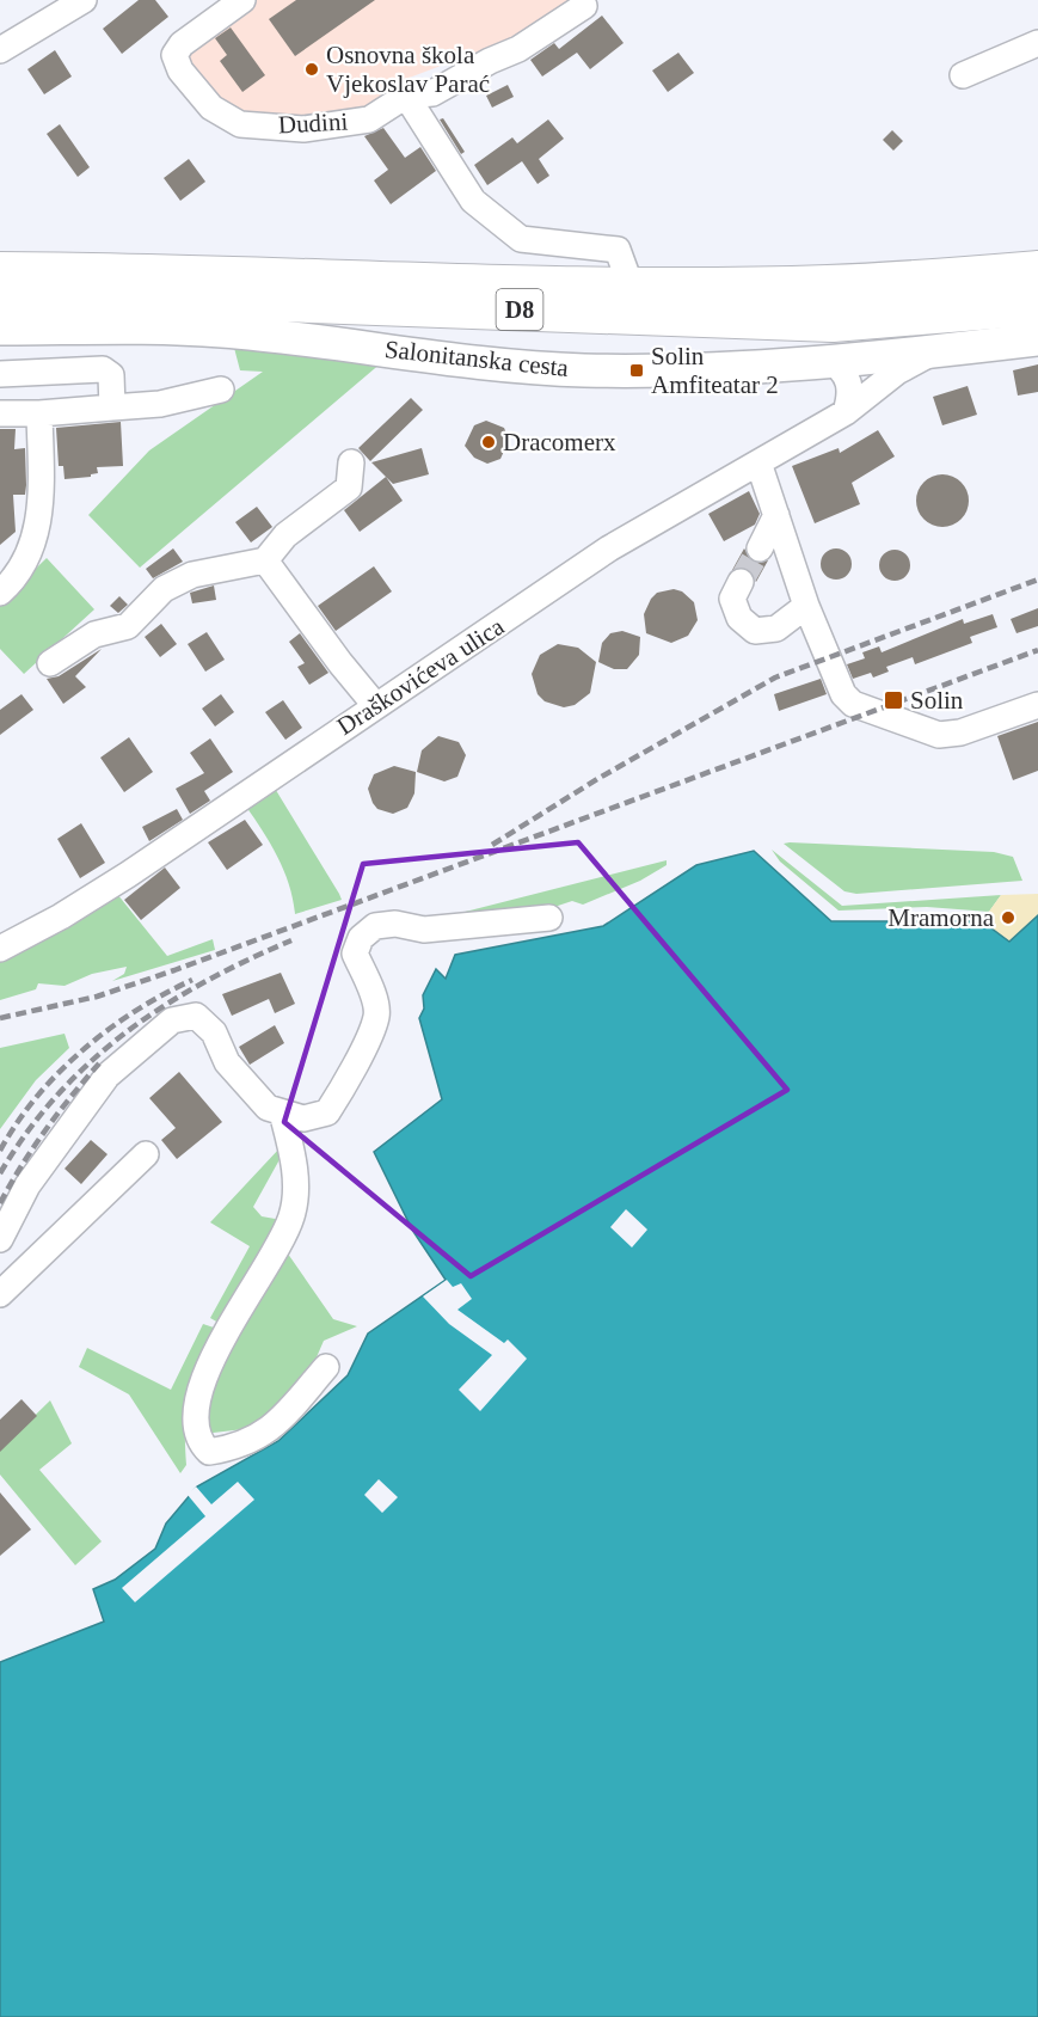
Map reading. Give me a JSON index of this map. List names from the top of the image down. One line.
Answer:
{"streets":{"highway":["D8"],"main road":["Salonitanska cesta"],"street":["Dudini","Draškovićeva ulica"]},"crossings":[["Salonitanska cesta","Draškovićeva ulica"]],"places":{"other":["Osnovna škola Vjekoslav Parać","Dracomerx","Mramorna"],"transit":["Solin Amfiteatar 2","Solin"]}}
